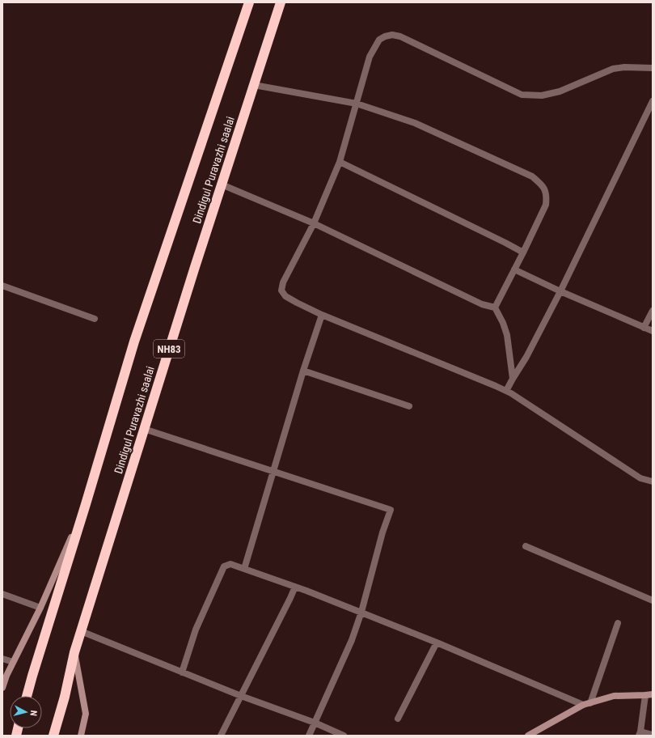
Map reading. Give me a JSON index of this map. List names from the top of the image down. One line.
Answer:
{"streets":{"highway":["Dindigul Puravazhi saalai","NH83"]},"north":"right"}
